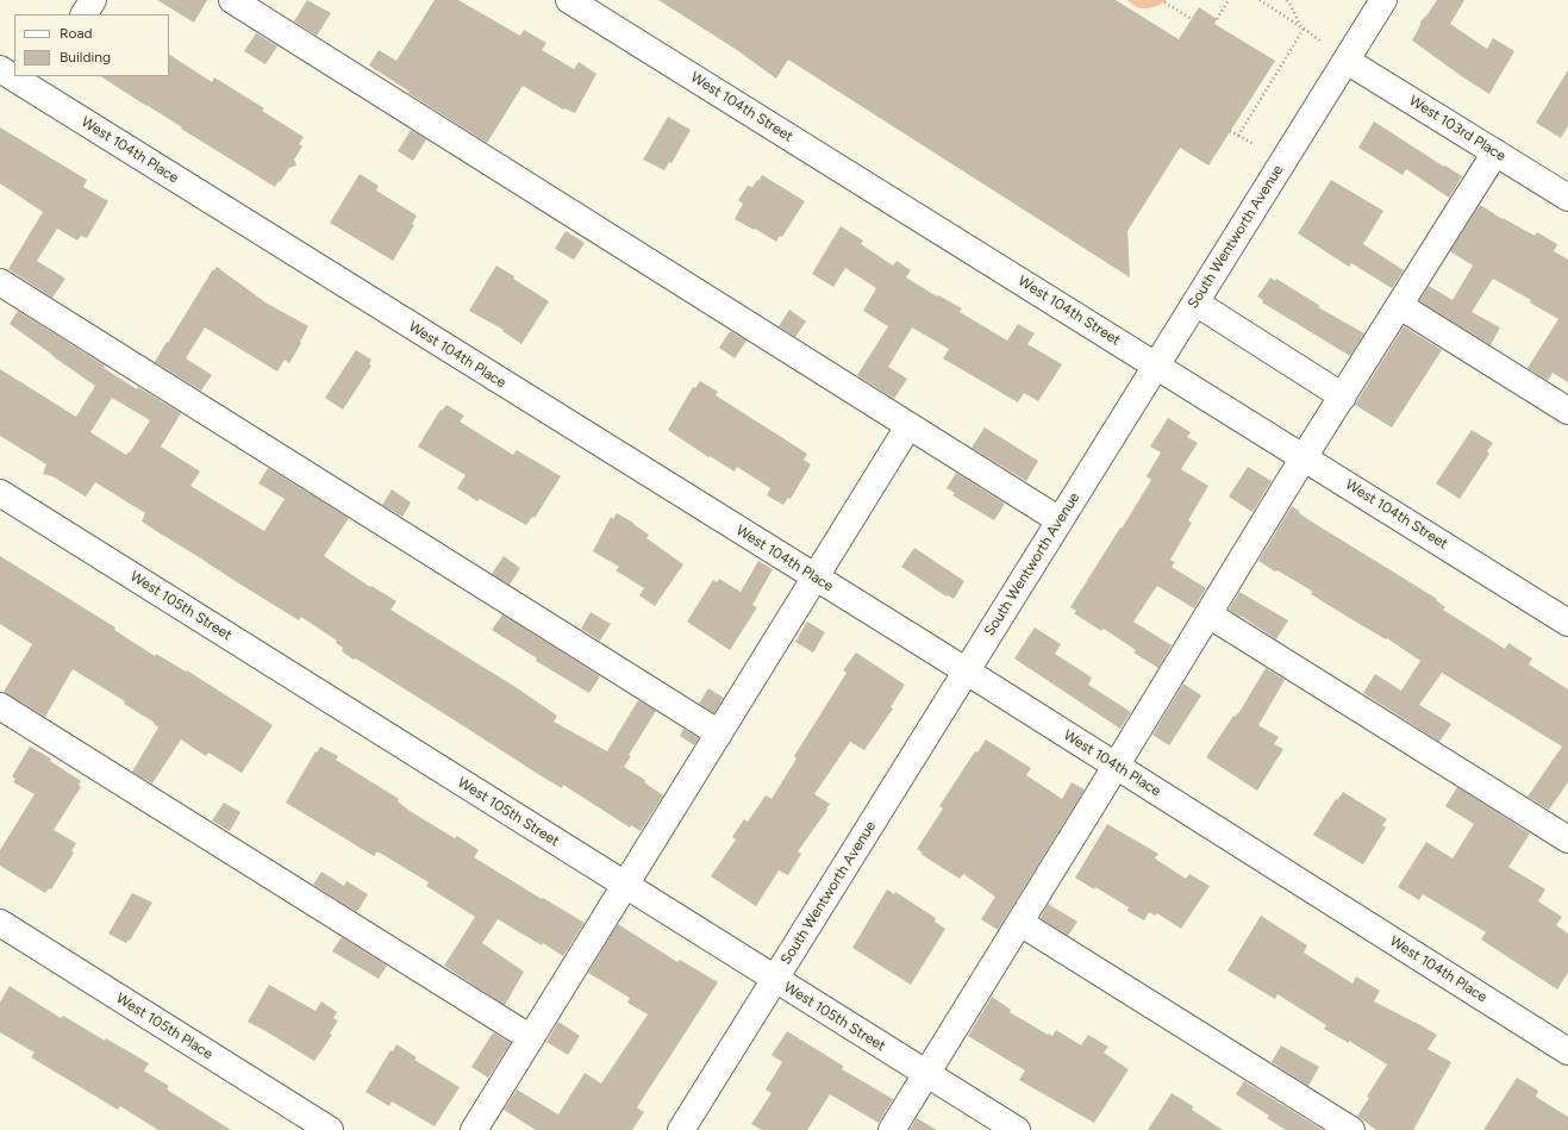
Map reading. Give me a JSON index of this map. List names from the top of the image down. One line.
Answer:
{"streets":{"street":["West 104th Street","West 103rd Place","West 104th Place","South Wentworth Avenue","West 105th Street","West 105th Place"]},"crossings":[["West 104th Street","South Wentworth Avenue"],["West 103rd Place","South Wentworth Avenue"],["West 104th Place","South Wentworth Avenue"],["South Wentworth Avenue","West 105th Street"]],"legend":["Road","Building"]}
